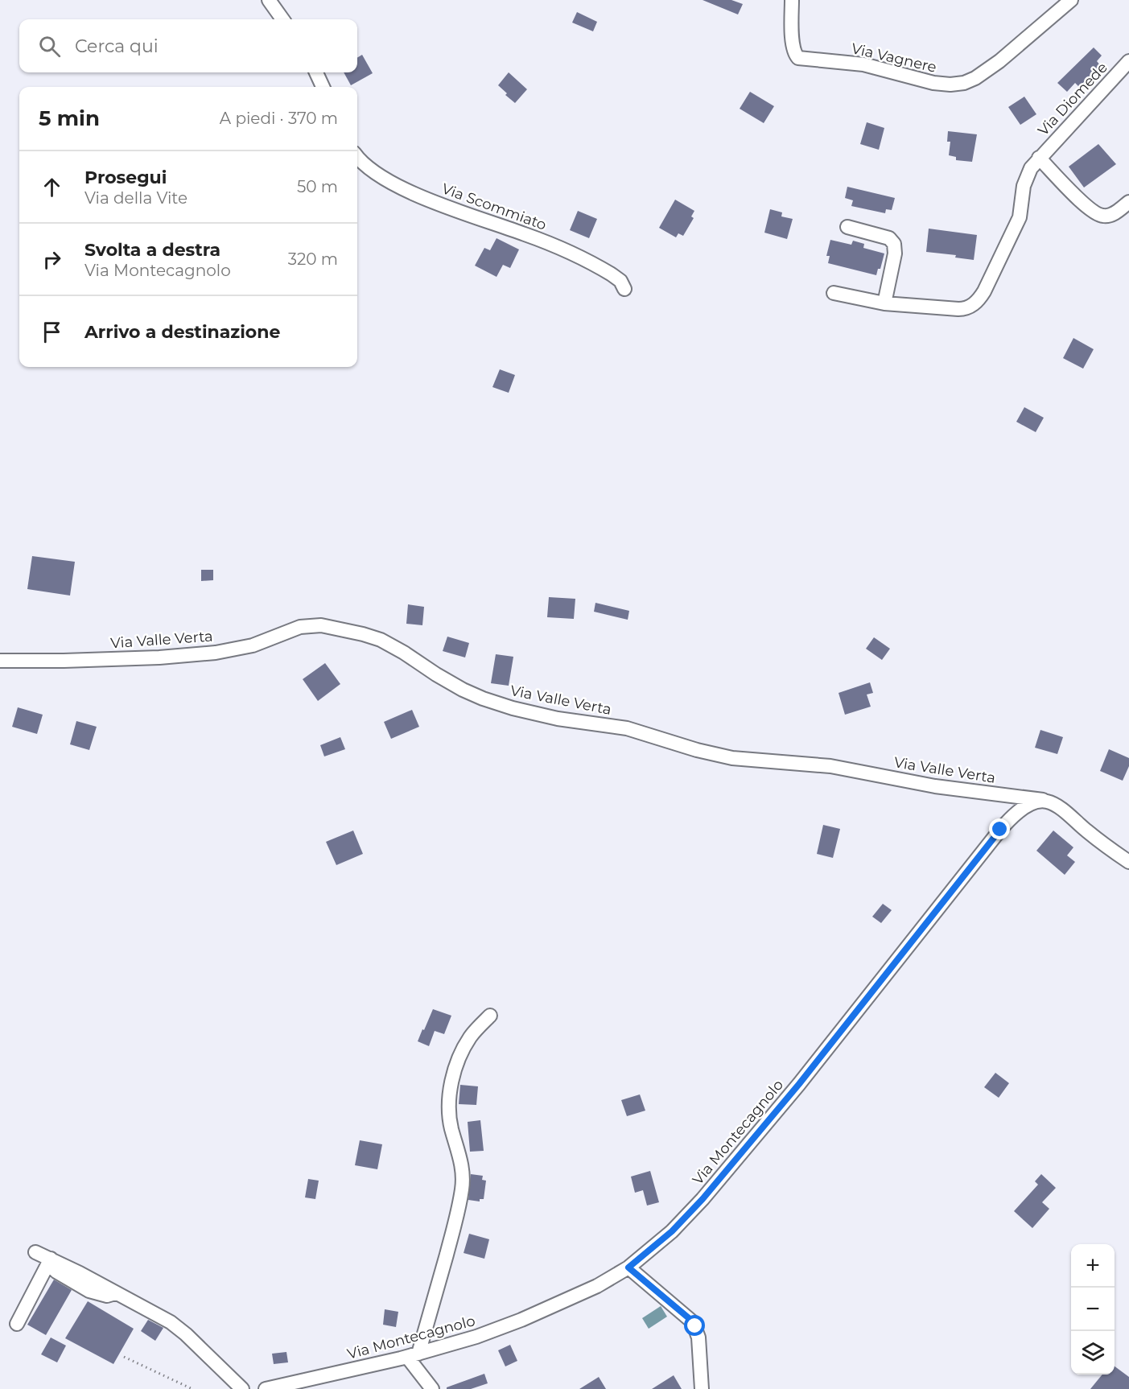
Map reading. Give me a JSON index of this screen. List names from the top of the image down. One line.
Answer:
{"streets":{"street":["Via Vagnere","Via Diomede","Via Scommiato","Via Valle Verta","Via Montecagnolo"]},"crossings":[["Via Valle Verta","Via Montecagnolo"]],"page":{"search":"Cerca qui","heading":["5 min","A piedi · 370 m"],"list":[["Prosegui","Via della Vite","50 m"],["Svolta a destra","Via Montecagnolo","320 m"],"Arrivo a destinazione"],"map_buttons":["+","−"]}}
